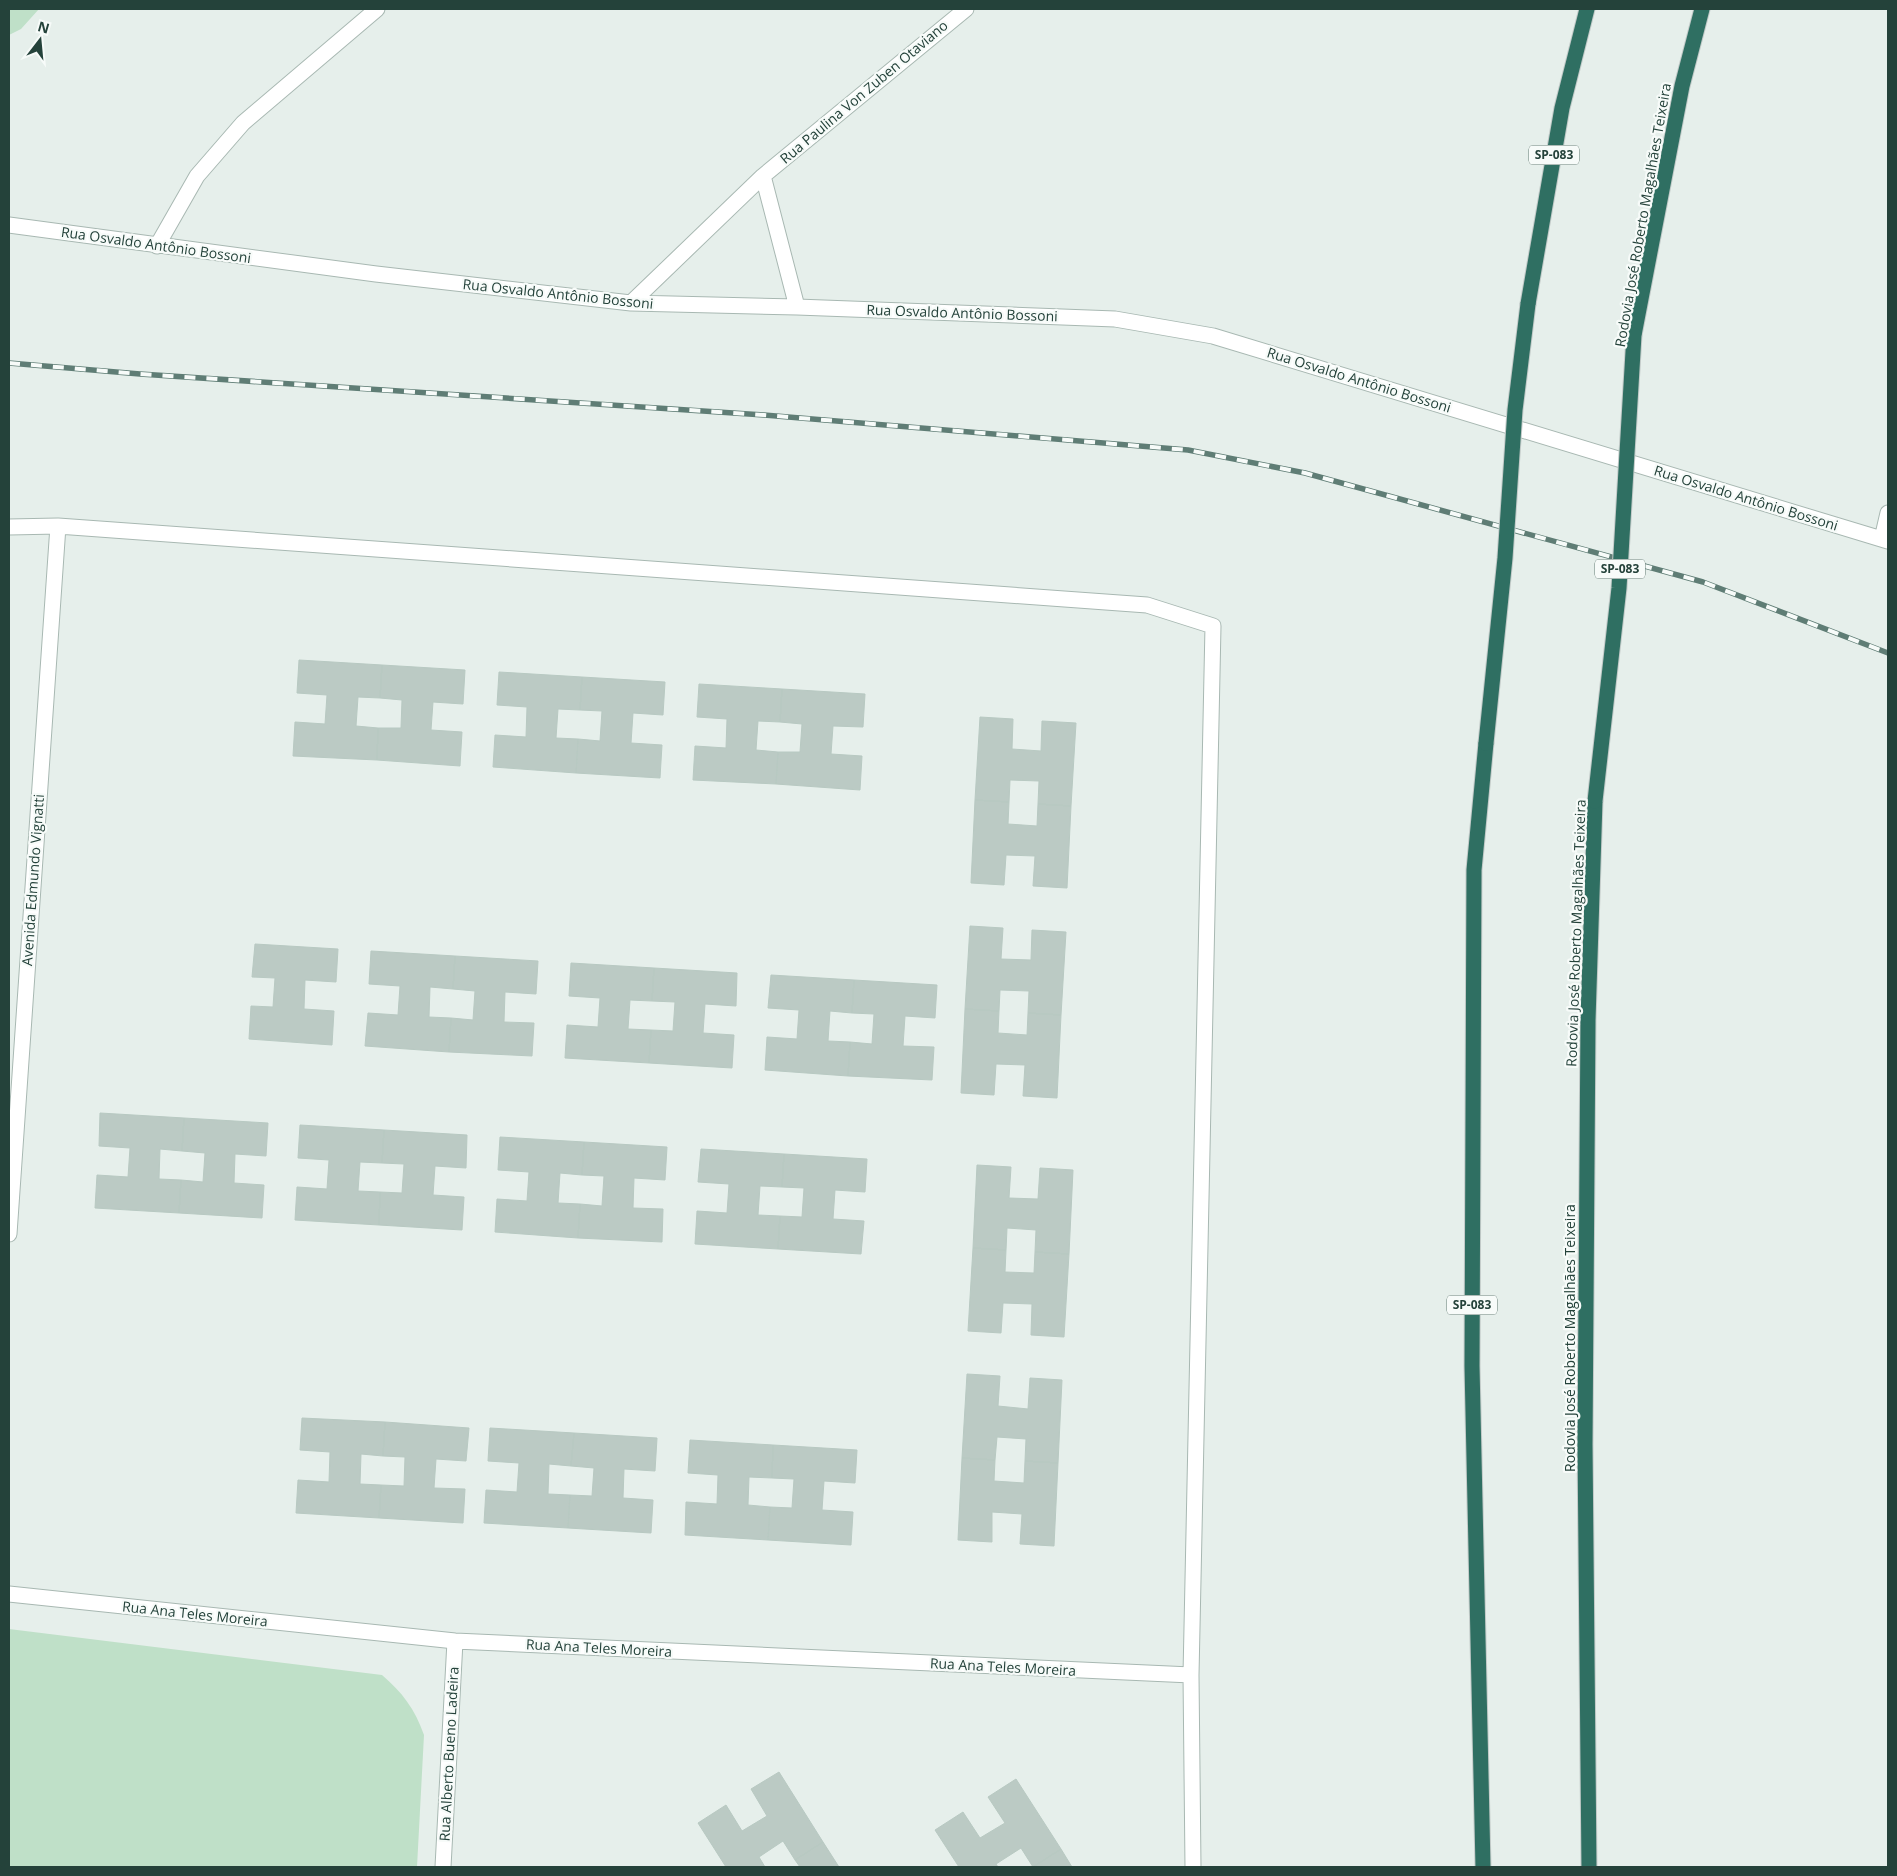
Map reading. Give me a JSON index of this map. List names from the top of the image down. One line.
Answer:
{"streets":{"highway":["SP-083","Rodovia José Roberto Magalhães Teixeira"],"street":["Rua Paulina Von Zuben Otaviano","Rua Osvaldo Antônio Bossoni","Avenida Edmundo Vignatti","Rua Ana Teles Moreira","Rua Alberto Bueno Ladeira"]},"crossings":[["Rua Paulina Von Zuben Otaviano","Rua Osvaldo Antônio Bossoni"],["Rua Ana Teles Moreira","Rua Alberto Bueno Ladeira"]],"north":"top"}
